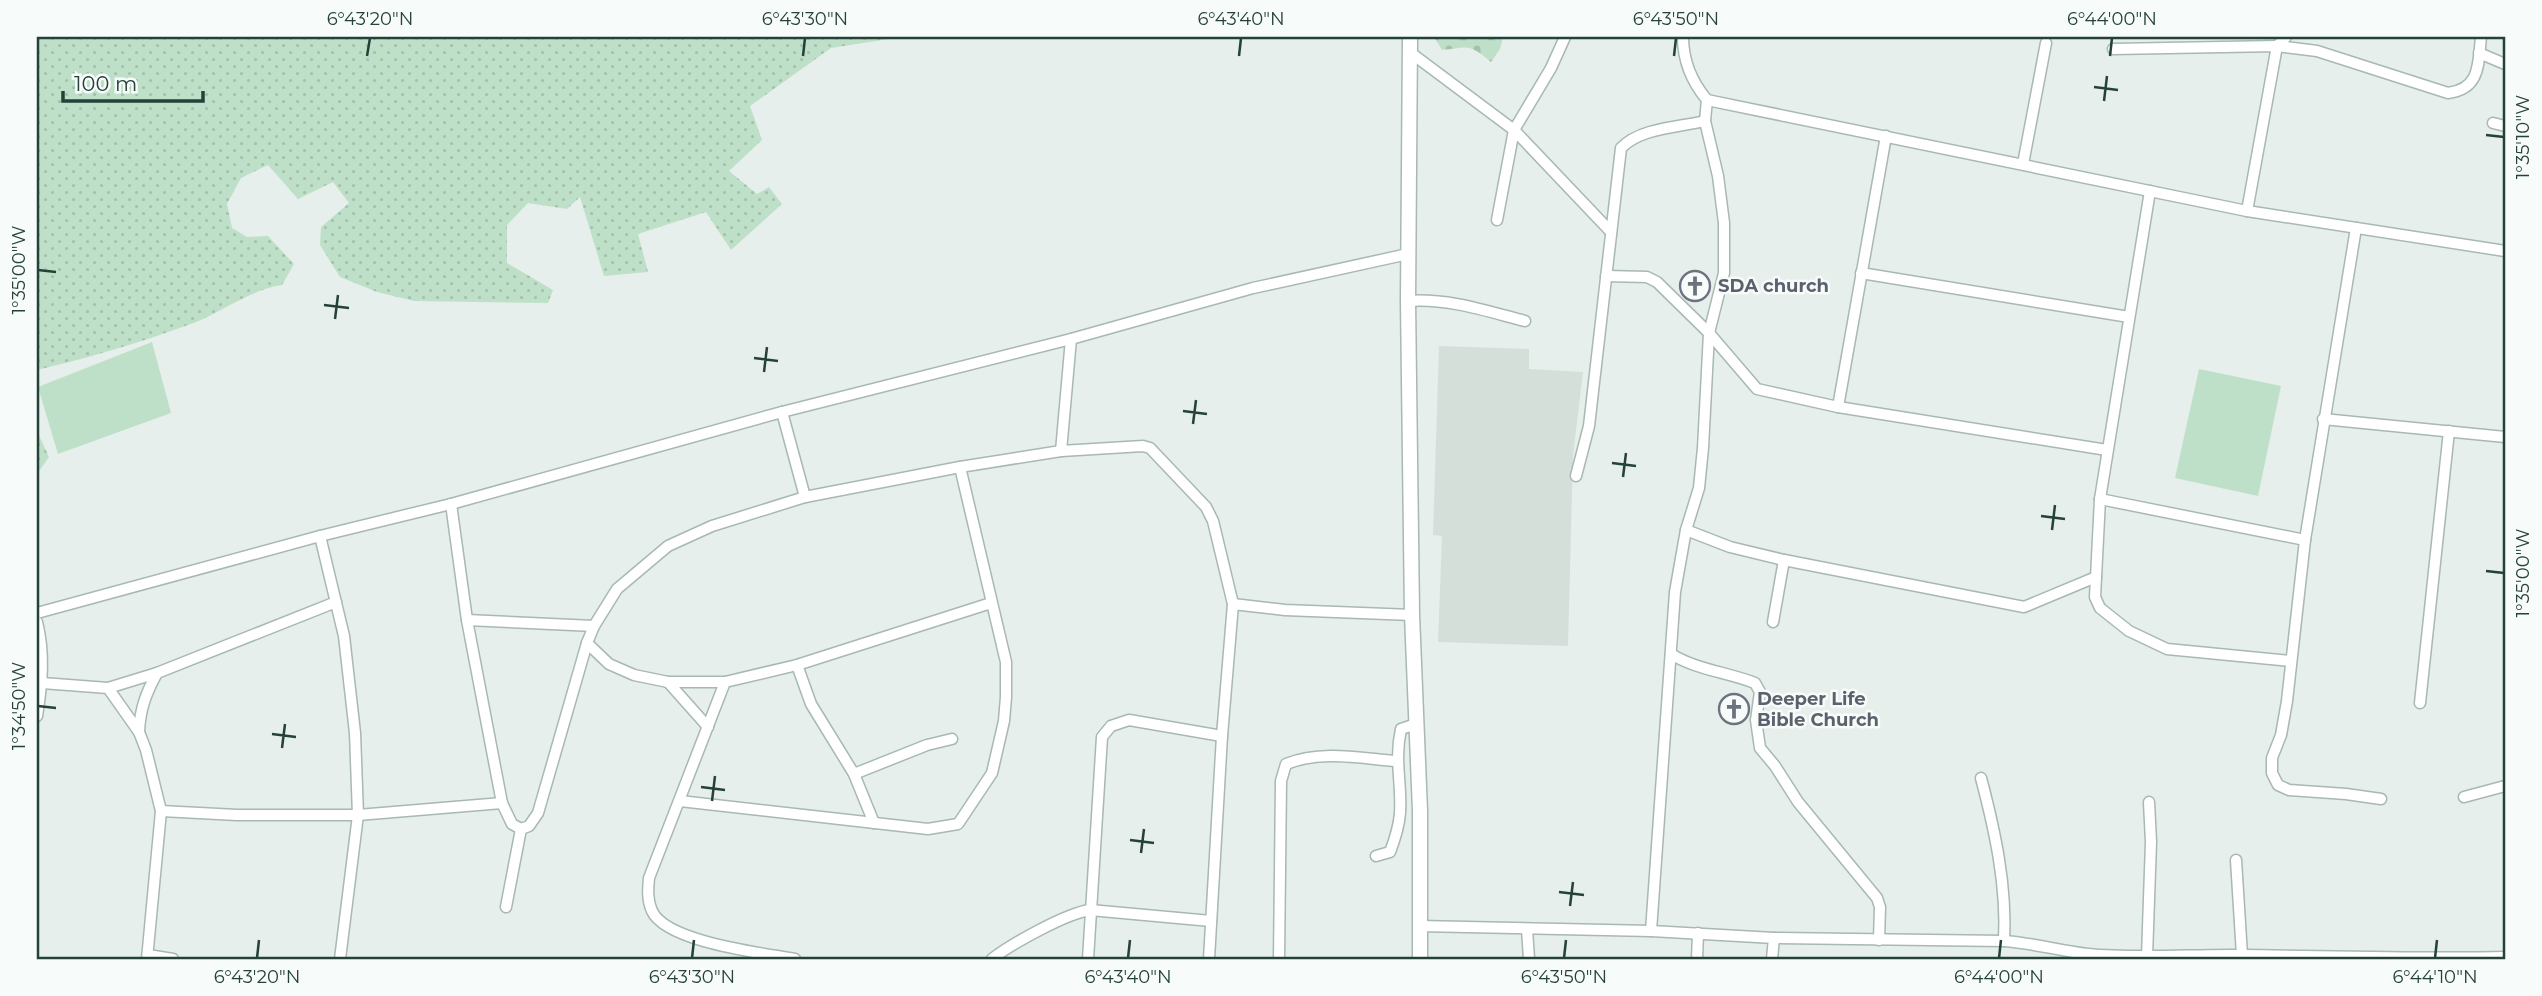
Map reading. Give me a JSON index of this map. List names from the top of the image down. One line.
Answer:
{"places":{"church":["SDA church","Deeper Life Bible Church"]},"scale_bar":"100 m","coordinates":["6°43'20\"N","6°43'30\"N","6°43'40\"N","6°43'50\"N","6°44'00\"N","1°35'10\"W","1°35'00\"W","1°34'50\"W","6°44'10\"N"]}
